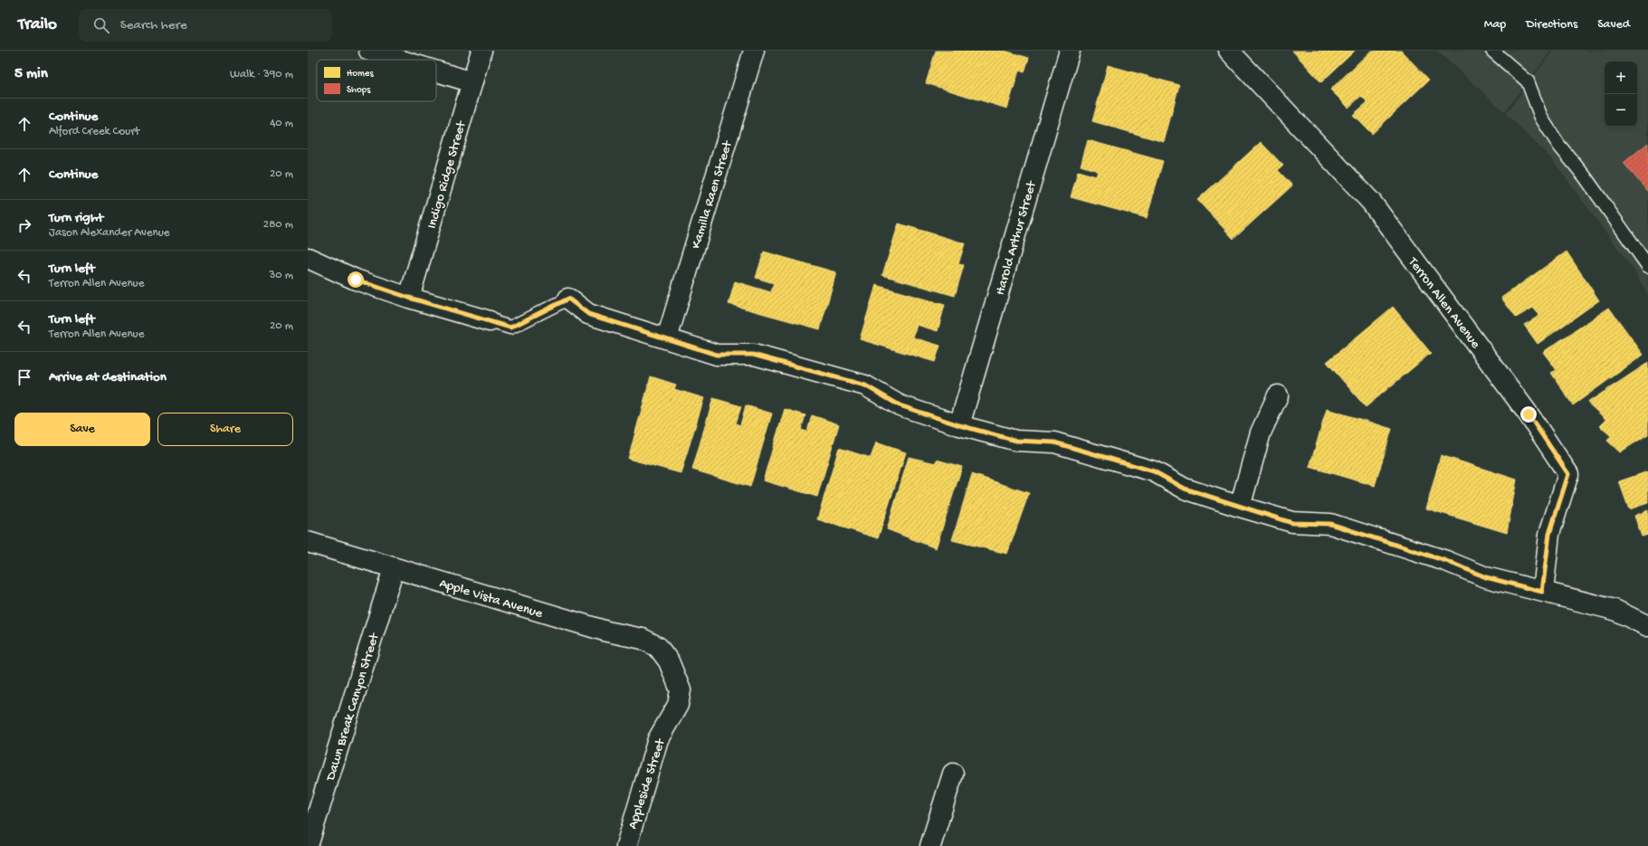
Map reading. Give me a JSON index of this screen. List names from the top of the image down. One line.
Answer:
{"streets":{"street":["Indigo Ridge Street","Kamilla Raen Street","Harold Arthur Street","Terron Allen Avenue","Apple Vista Avenue","Dawn Break Canyon Street","Appleside Street"]},"crossings":[["Apple Vista Avenue","Dawn Break Canyon Street"],["Apple Vista Avenue","Appleside Street"]],"legend":["Homes","Shops"],"page":{"header":"Trailo","search":"Search here","nav":["Map","Directions","Saved"],"heading":["5 min","Walk · 390 m"],"map_buttons":["+","−"],"list":[["Continue","Alford Creek Court","40 m"],["Continue","20 m"],["Turn right","Jason Alexander Avenue","280 m"],["Turn left","Terron Allen Avenue","30 m"],["Turn left","Terron Allen Avenue","20 m"],"Arrive at destination"],"buttons":["Save","Share"]}}
